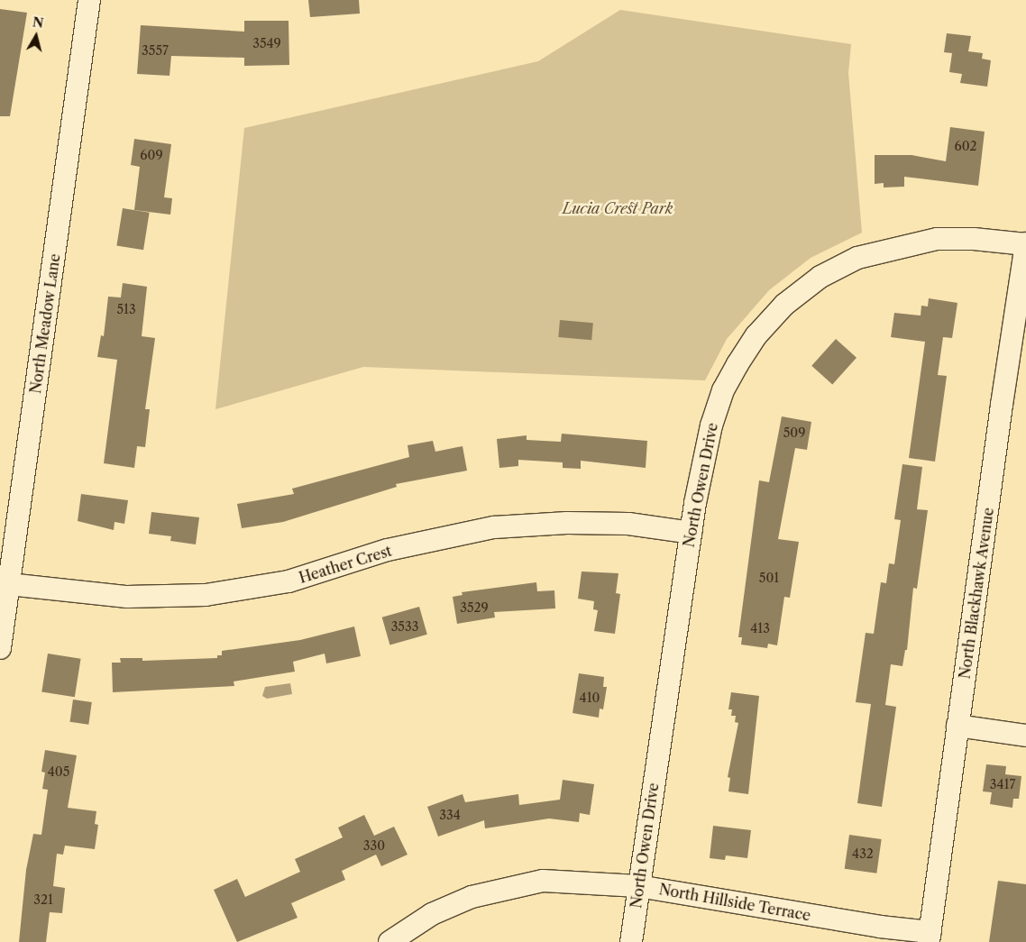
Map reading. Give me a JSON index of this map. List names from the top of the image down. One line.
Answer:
{"streets":{"street":["North Meadow Lane","North Owen Drive","Heather Crest","North Blackhawk Avenue","North Hillside Terrace"]},"crossings":[["North Meadow Lane","Heather Crest"],["North Owen Drive","Heather Crest"],["North Owen Drive","North Blackhawk Avenue"],["North Owen Drive","North Hillside Terrace"],["North Blackhawk Avenue","North Hillside Terrace"]],"parks":["Lucia Crest Park"],"house_numbers":["3549","3557","602","609","513","509","501","3529","3533","413","410","405","3417","334","330","432","321"],"north":"top"}
